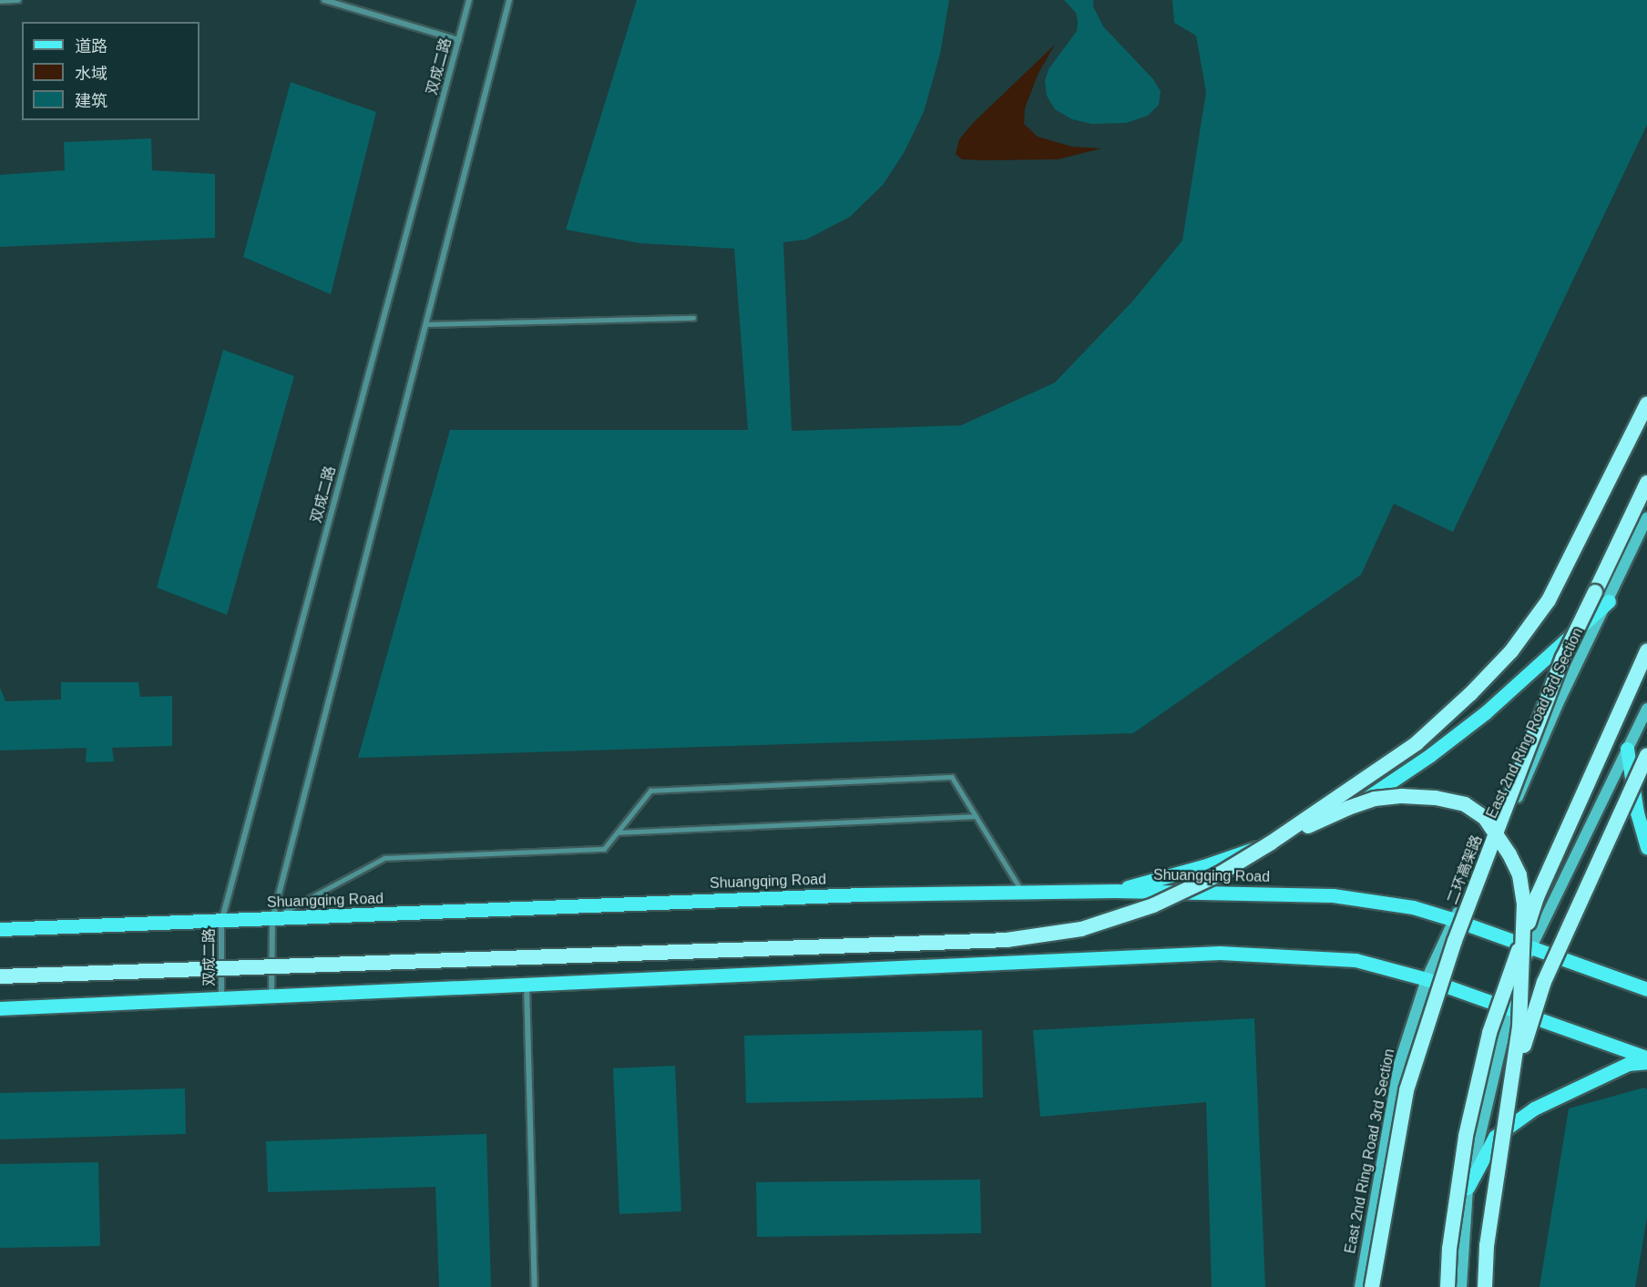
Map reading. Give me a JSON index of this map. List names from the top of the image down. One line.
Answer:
{"streets":{"highway":["二环高架路"],"main road":["East 2nd Ring Road 3rd Section","Shuangqing Road"],"street":["双成二路"]},"crossings":[["双成二路","Shuangqing Road"],["East 2nd Ring Road 3rd Section","Shuangqing Road"]],"legend":["道路","水域","建筑"]}
